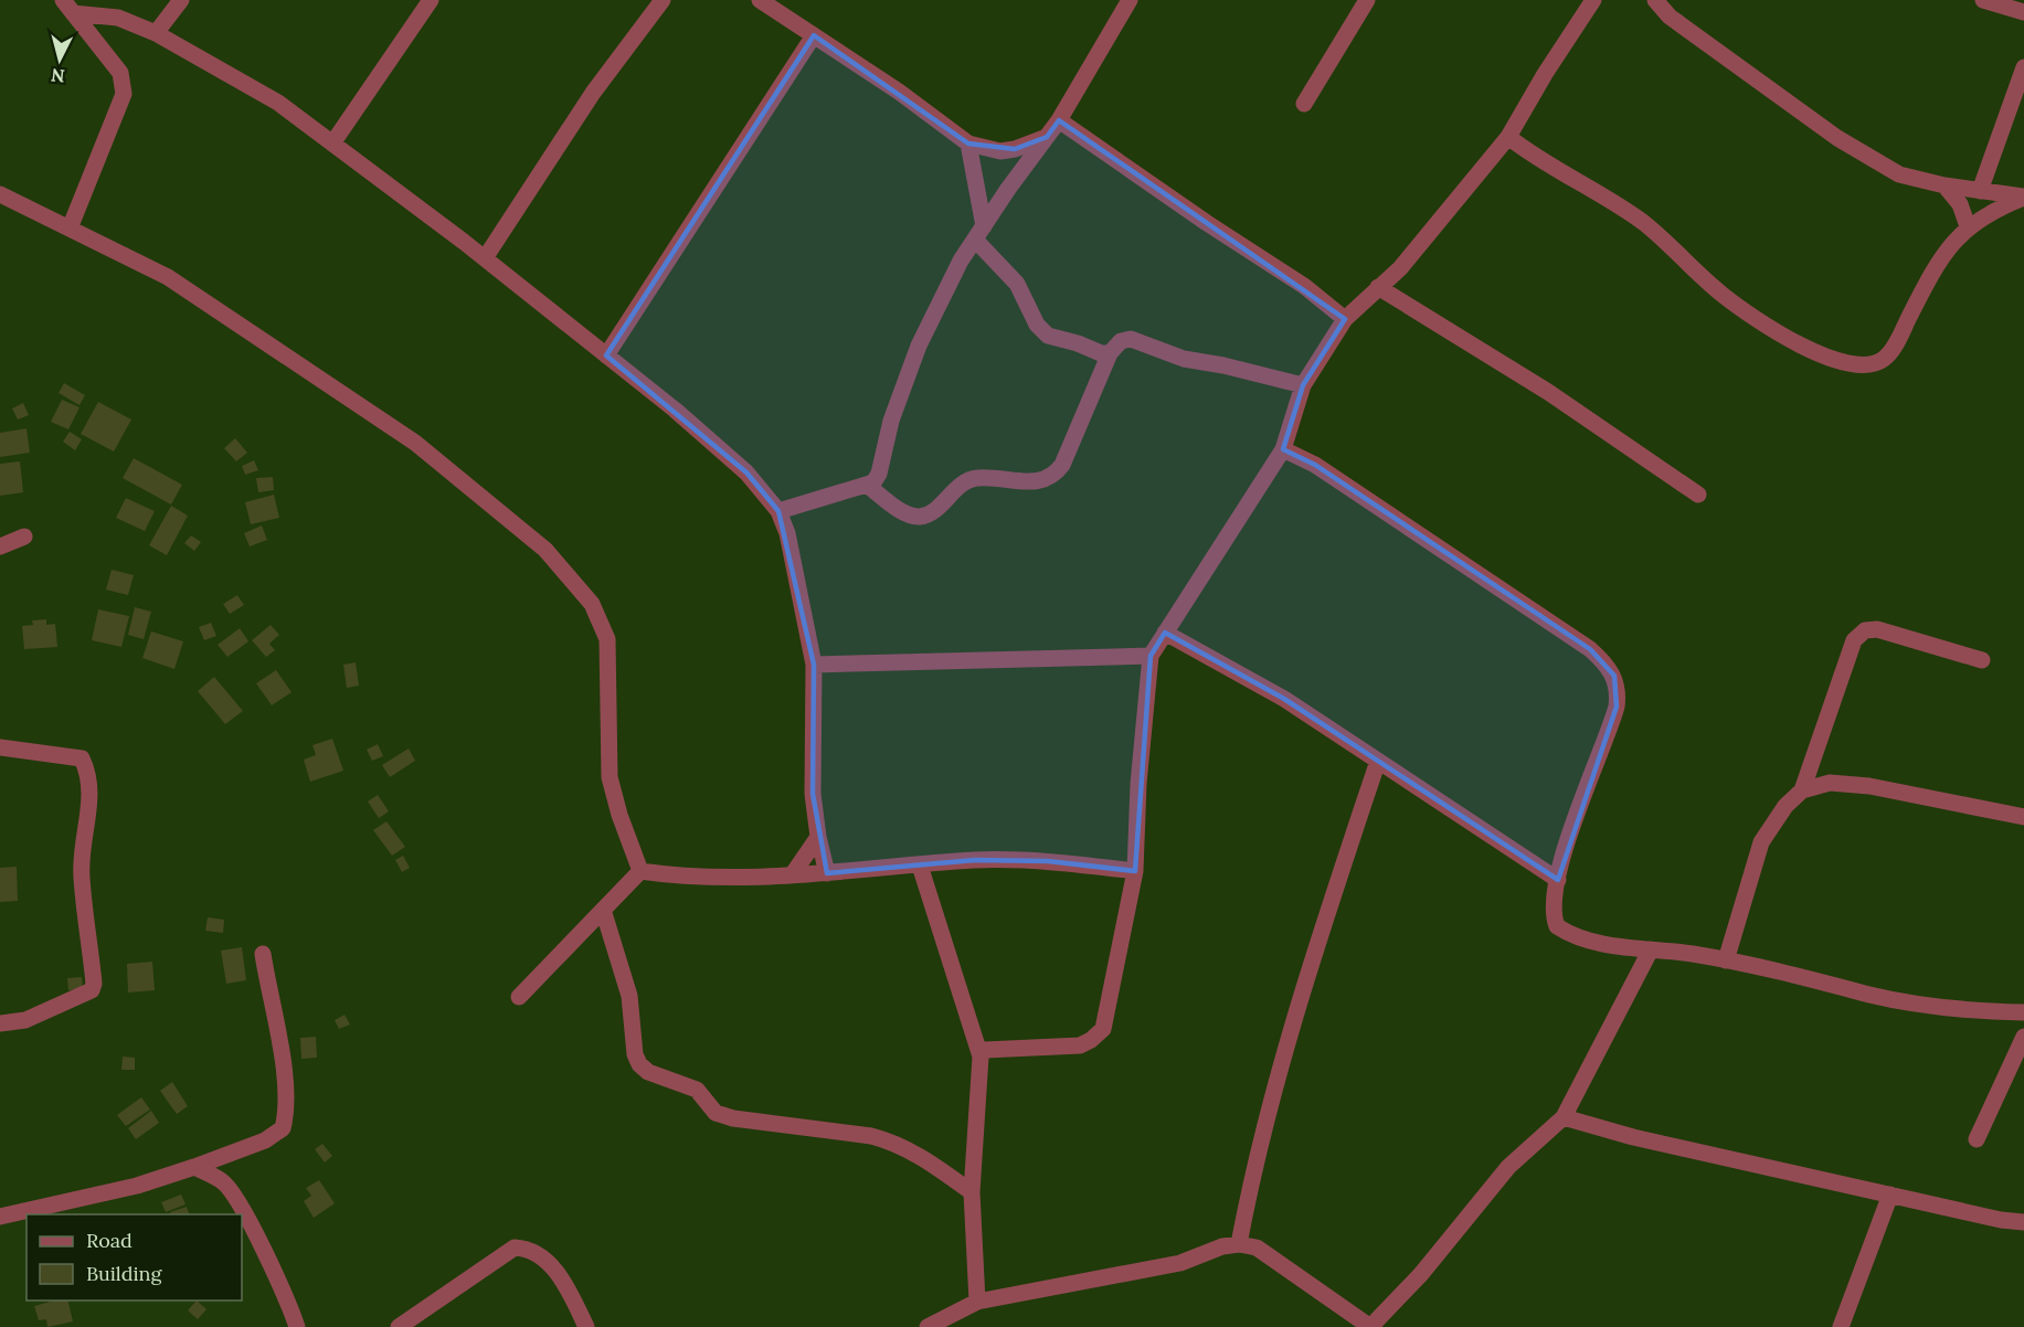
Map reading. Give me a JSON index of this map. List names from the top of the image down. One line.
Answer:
{"legend":["Road","Building"],"north":"bottom"}
